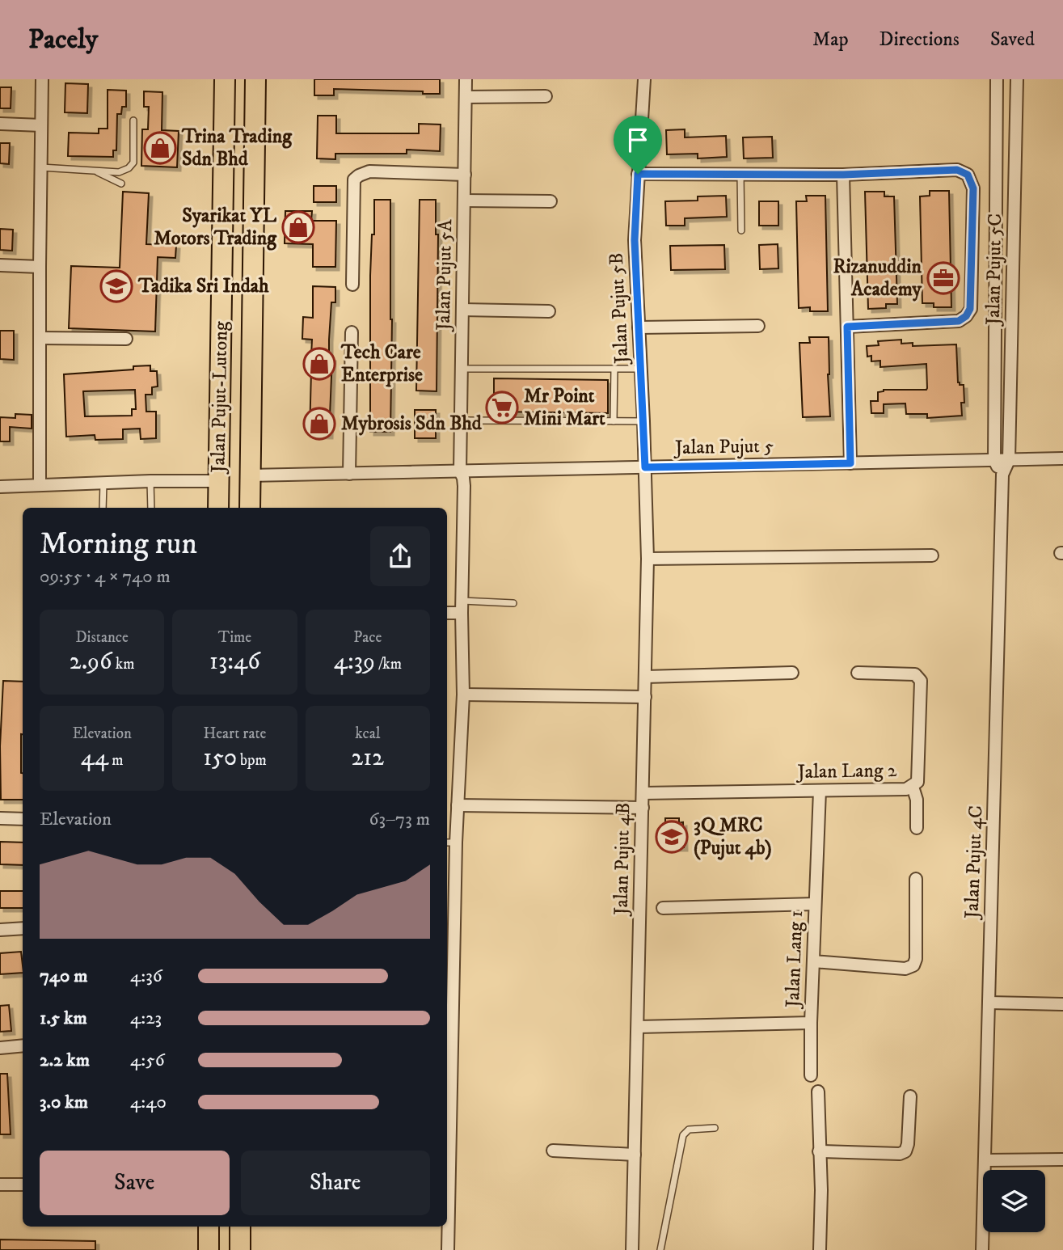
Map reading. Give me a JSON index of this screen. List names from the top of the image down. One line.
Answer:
{"streets":{"highway":["Jalan Pujut-Lutong"],"street":["Jalan Pujut 5C","Jalan Pujut 5A","Jalan Pujut 5B","Jalan Pujut 5","Jalan Lang 2","Jalan Pujut 4B","Jalan Pujut 4C","Jalan Lang 1"]},"crossings":[["Jalan Pujut 5C","Jalan Pujut 5"],["Jalan Pujut 5A","Jalan Pujut 5"],["Jalan Pujut 5B","Jalan Pujut 5"],["Jalan Pujut 5B","Jalan Pujut 4B"],["Jalan Pujut-Lutong","Jalan Pujut 5"],["Jalan Pujut 5","Jalan Pujut 4B"],["Jalan Lang 2","Jalan Pujut 4B"],["Jalan Lang 2","Jalan Lang 1"],["Jalan Pujut 4B","Jalan Lang 1"]],"places":{"shop":["Trina Trading Sdn Bhd","Syarikat YL Motors Trading","Tech Care Enterprise","Mybrosis Sdn Bhd"],"office":["Rizanuddin Academy"],"school or university":["Tadika Sri Indah","3Q MRC (Pujut 4b)"],"supermarket":["Mr Point Mini Mart"]},"page":{"header":"Pacely","nav":["Map","Directions","Saved"],"heading":["Morning run","09:55 · 4 × 740 m"],"stats":[["Distance","2.96 km"],["Time","13:46"],["Pace","4:39 /km"],["Elevation","44 m"],["Heart rate","150 bpm"],["kcal","212"]],"chart":["Elevation","63–73 m"],"list":[{"name":"740 m","note":"4:36"},{"name":"1.5 km","note":"4:23"},{"name":"2.2 km","note":"4:56"},{"name":"3.0 km","note":"4:40"}],"buttons":["Save","Share"]}}
